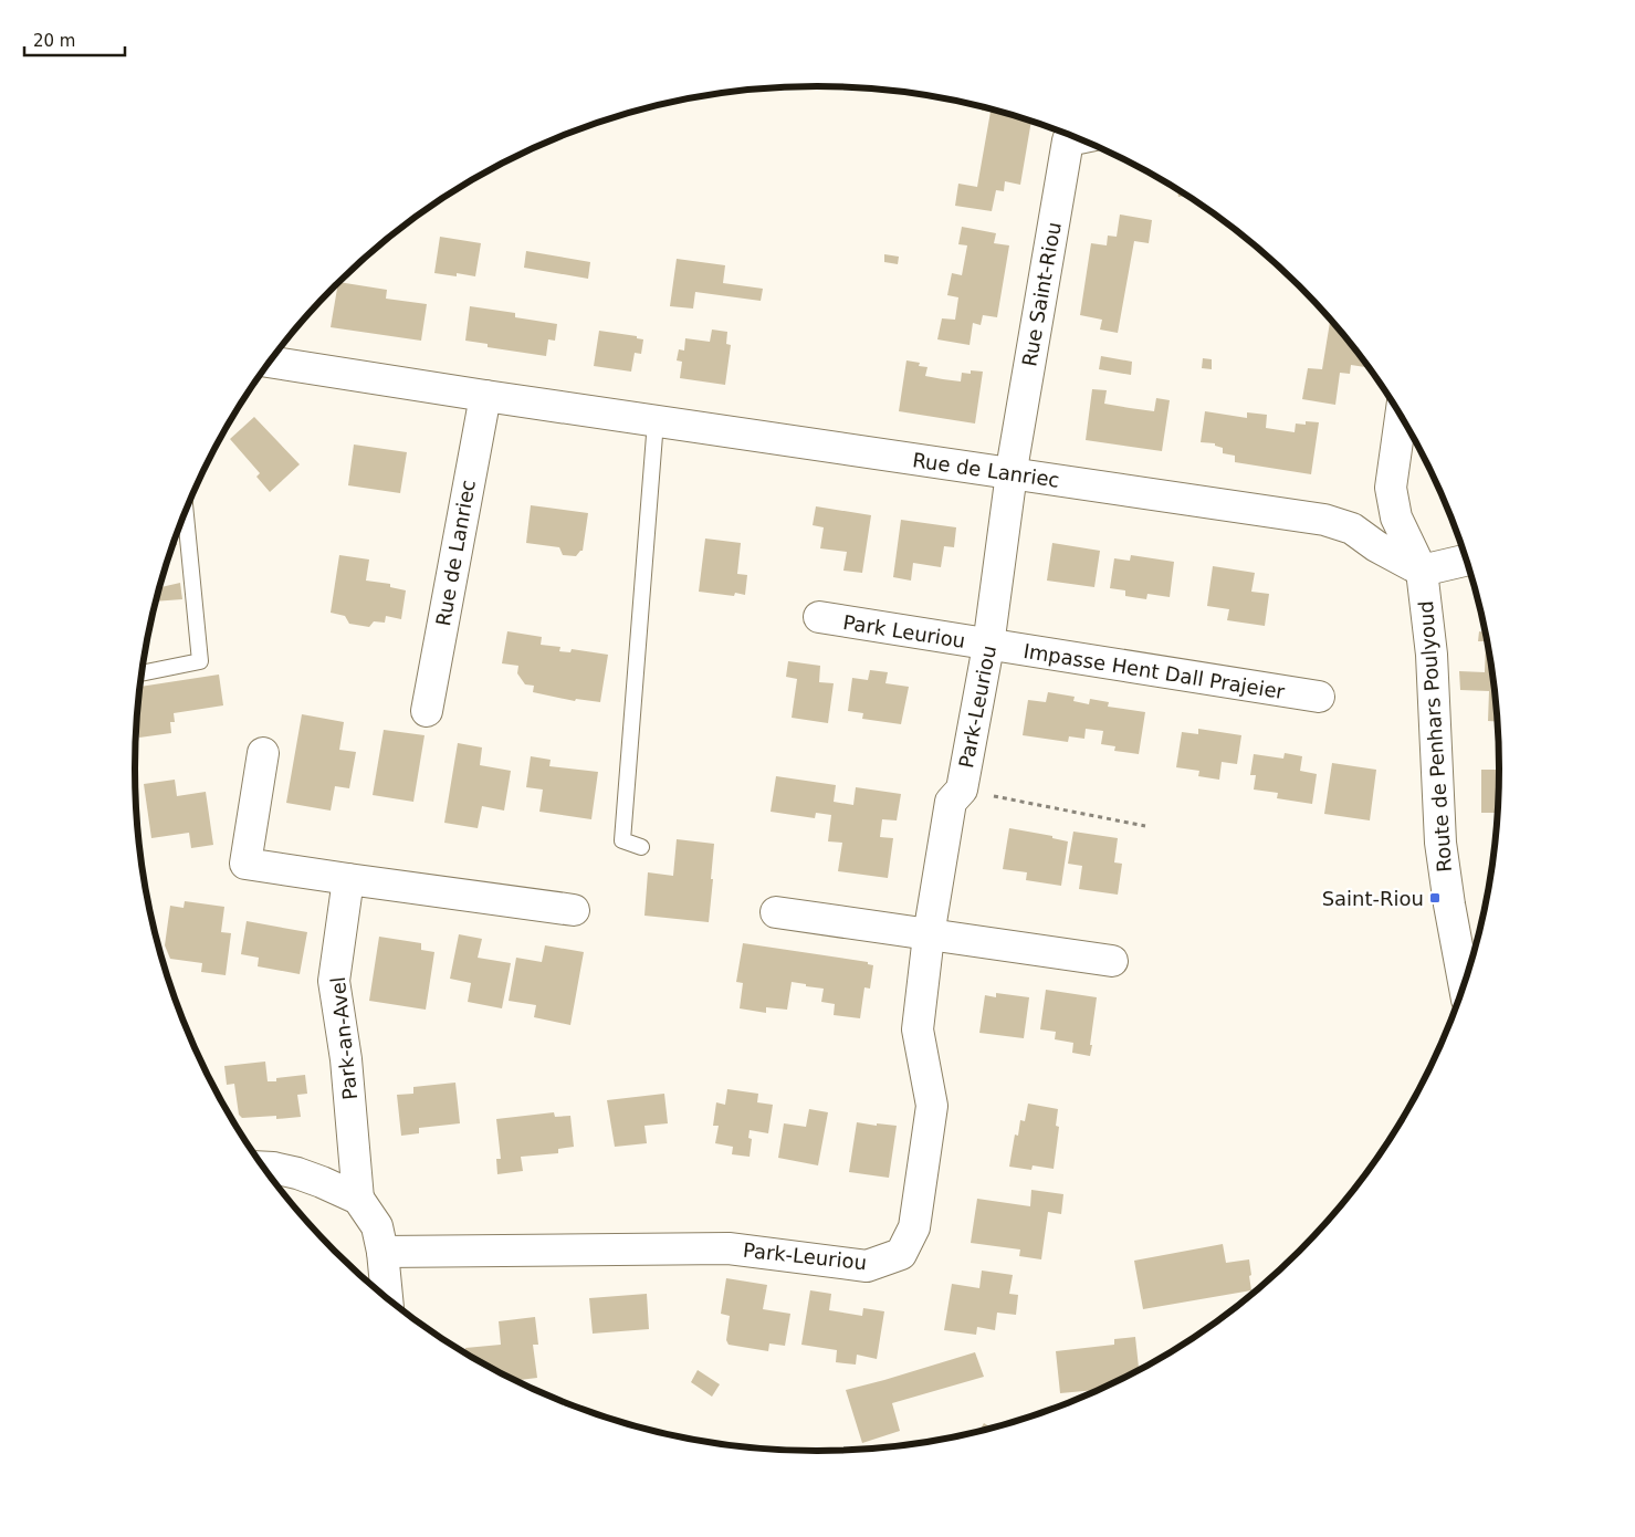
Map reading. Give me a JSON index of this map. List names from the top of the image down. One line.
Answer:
{"streets":{"street":["Rue Saint-Riou","Rue de Lanriec","Park Leuriou","Impasse Hent Dall Prajeier","Park-Leuriou","Route de Penhars Poulyoud","Park-an-Avel"]},"crossings":[["Rue Saint-Riou","Rue de Lanriec"],["Rue Saint-Riou","Park-Leuriou"],["Rue de Lanriec","Park-Leuriou"],["Rue de Lanriec","Route de Penhars Poulyoud"],["Park Leuriou","Impasse Hent Dall Prajeier"],["Park Leuriou","Park-Leuriou"],["Impasse Hent Dall Prajeier","Park-Leuriou"]],"places":{"transit":["Saint-Riou"]},"scale_bar":"20 m"}
